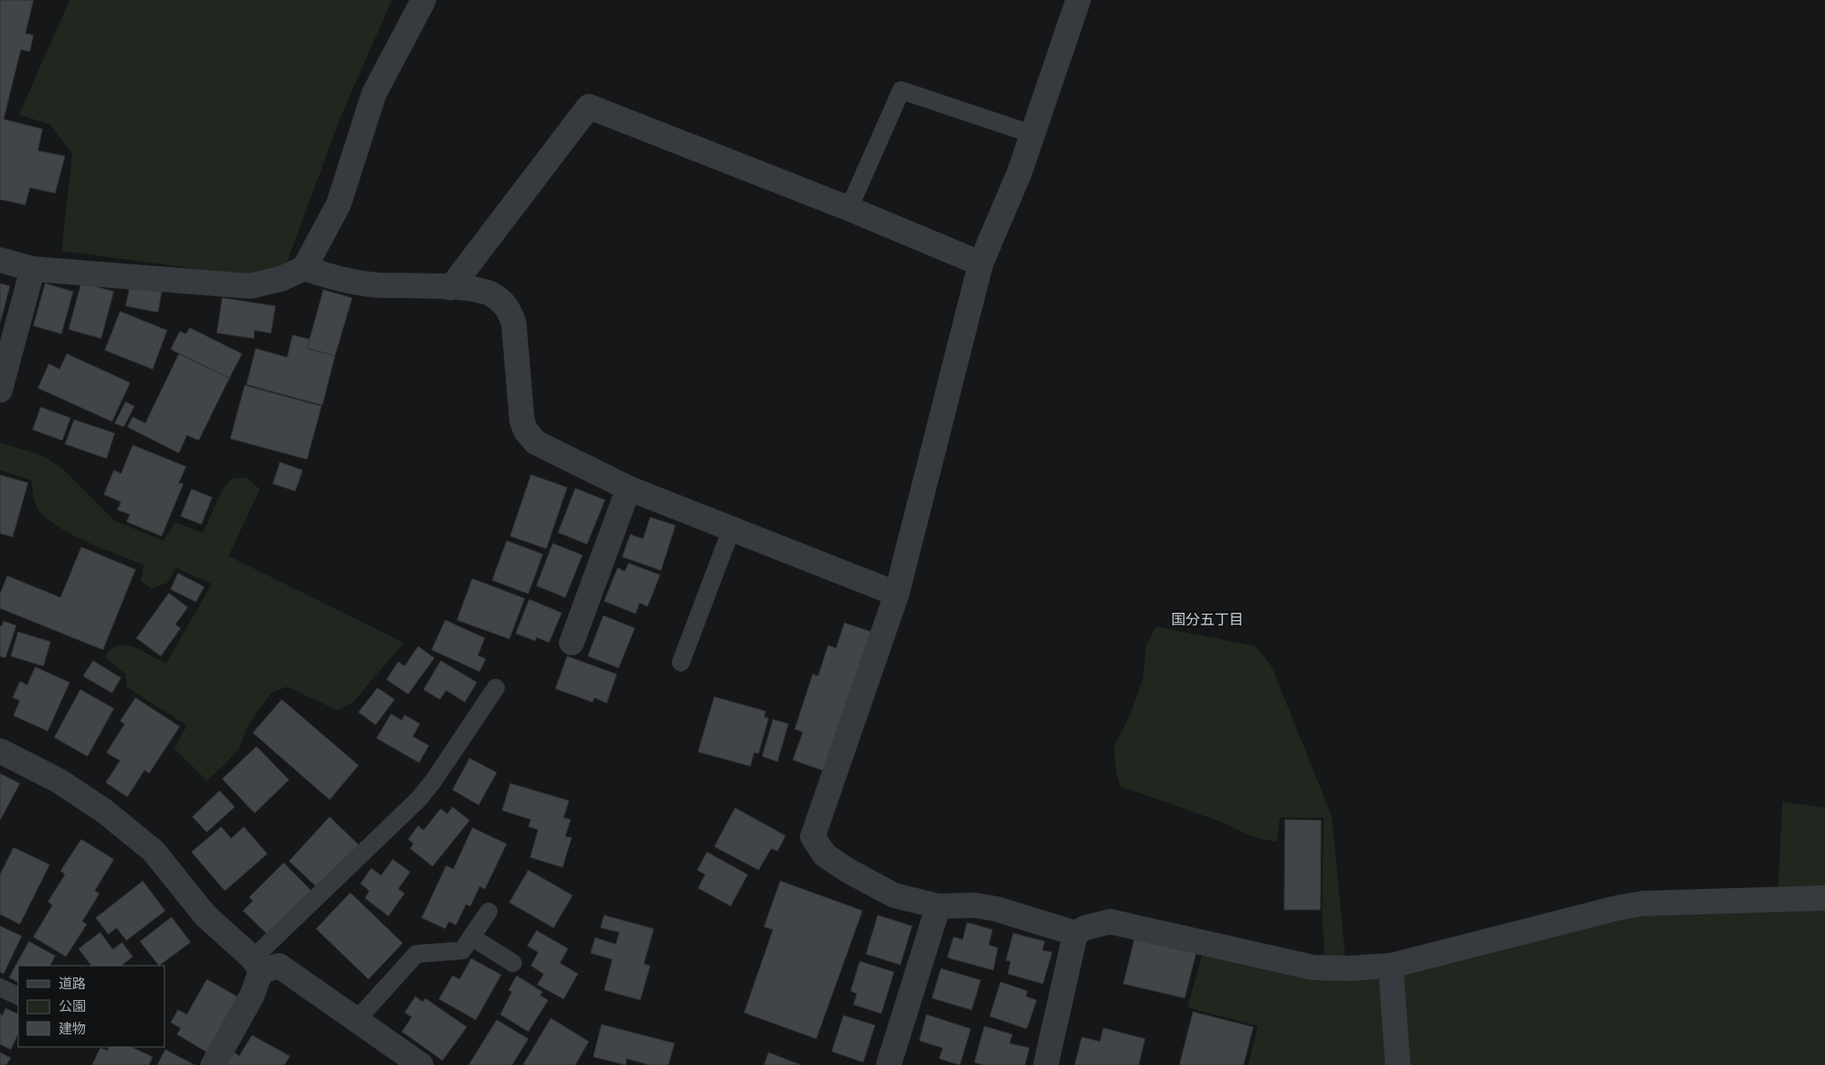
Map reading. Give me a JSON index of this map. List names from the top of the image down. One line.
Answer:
{"districts":["国分五丁目"],"legend":["道路","公園","建物"]}
